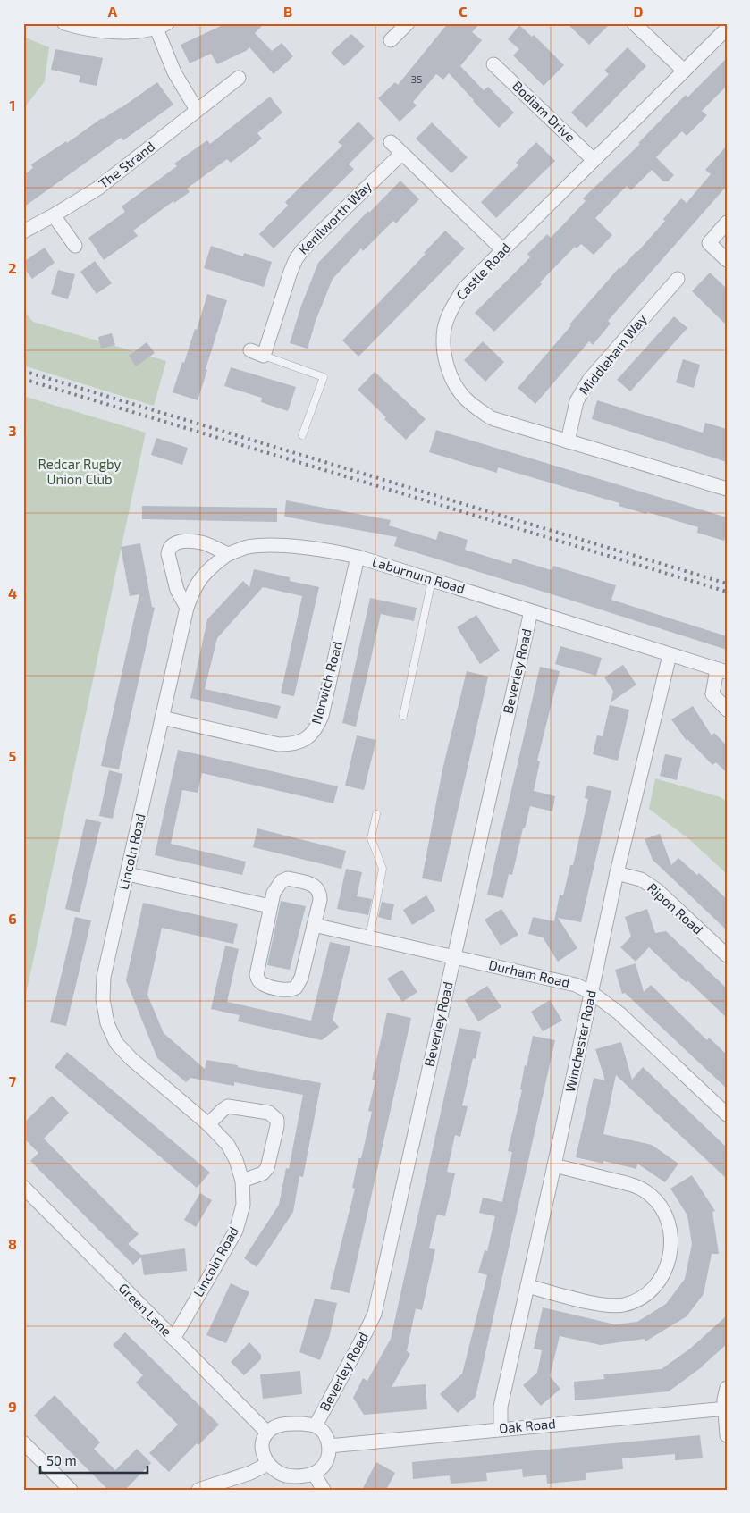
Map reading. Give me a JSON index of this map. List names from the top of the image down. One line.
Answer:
{"streets":{"street":["Bodiam Drive","The Strand","Kenilworth Way","Castle Road","Middleham Way","Laburnum Road","Beverley Road","Norwich Road","Lincoln Road","Ripon Road","Durham Road","Winchester Road","Green Lane","Oak Road"]},"crossings":[["Bodiam Drive","Castle Road"],["Castle Road","Middleham Way"],["Laburnum Road","Beverley Road"],["Laburnum Road","Norwich Road"],["Laburnum Road","Lincoln Road"],["Laburnum Road","Winchester Road"],["Beverley Road","Durham Road"],["Beverley Road","Green Lane"],["Beverley Road","Oak Road"],["Norwich Road","Lincoln Road"],["Lincoln Road","Green Lane"],["Ripon Road","Winchester Road"],["Durham Road","Winchester Road"],["Winchester Road","Oak Road"],["Green Lane","Oak Road"]],"parks":["Redcar Rugby Union Club"],"house_numbers":["35"],"scale_bar":"50 m","grid":{"columns":["A","B","C","D"],"rows":["1","2","3","4","5","6","7","8","9"]}}
